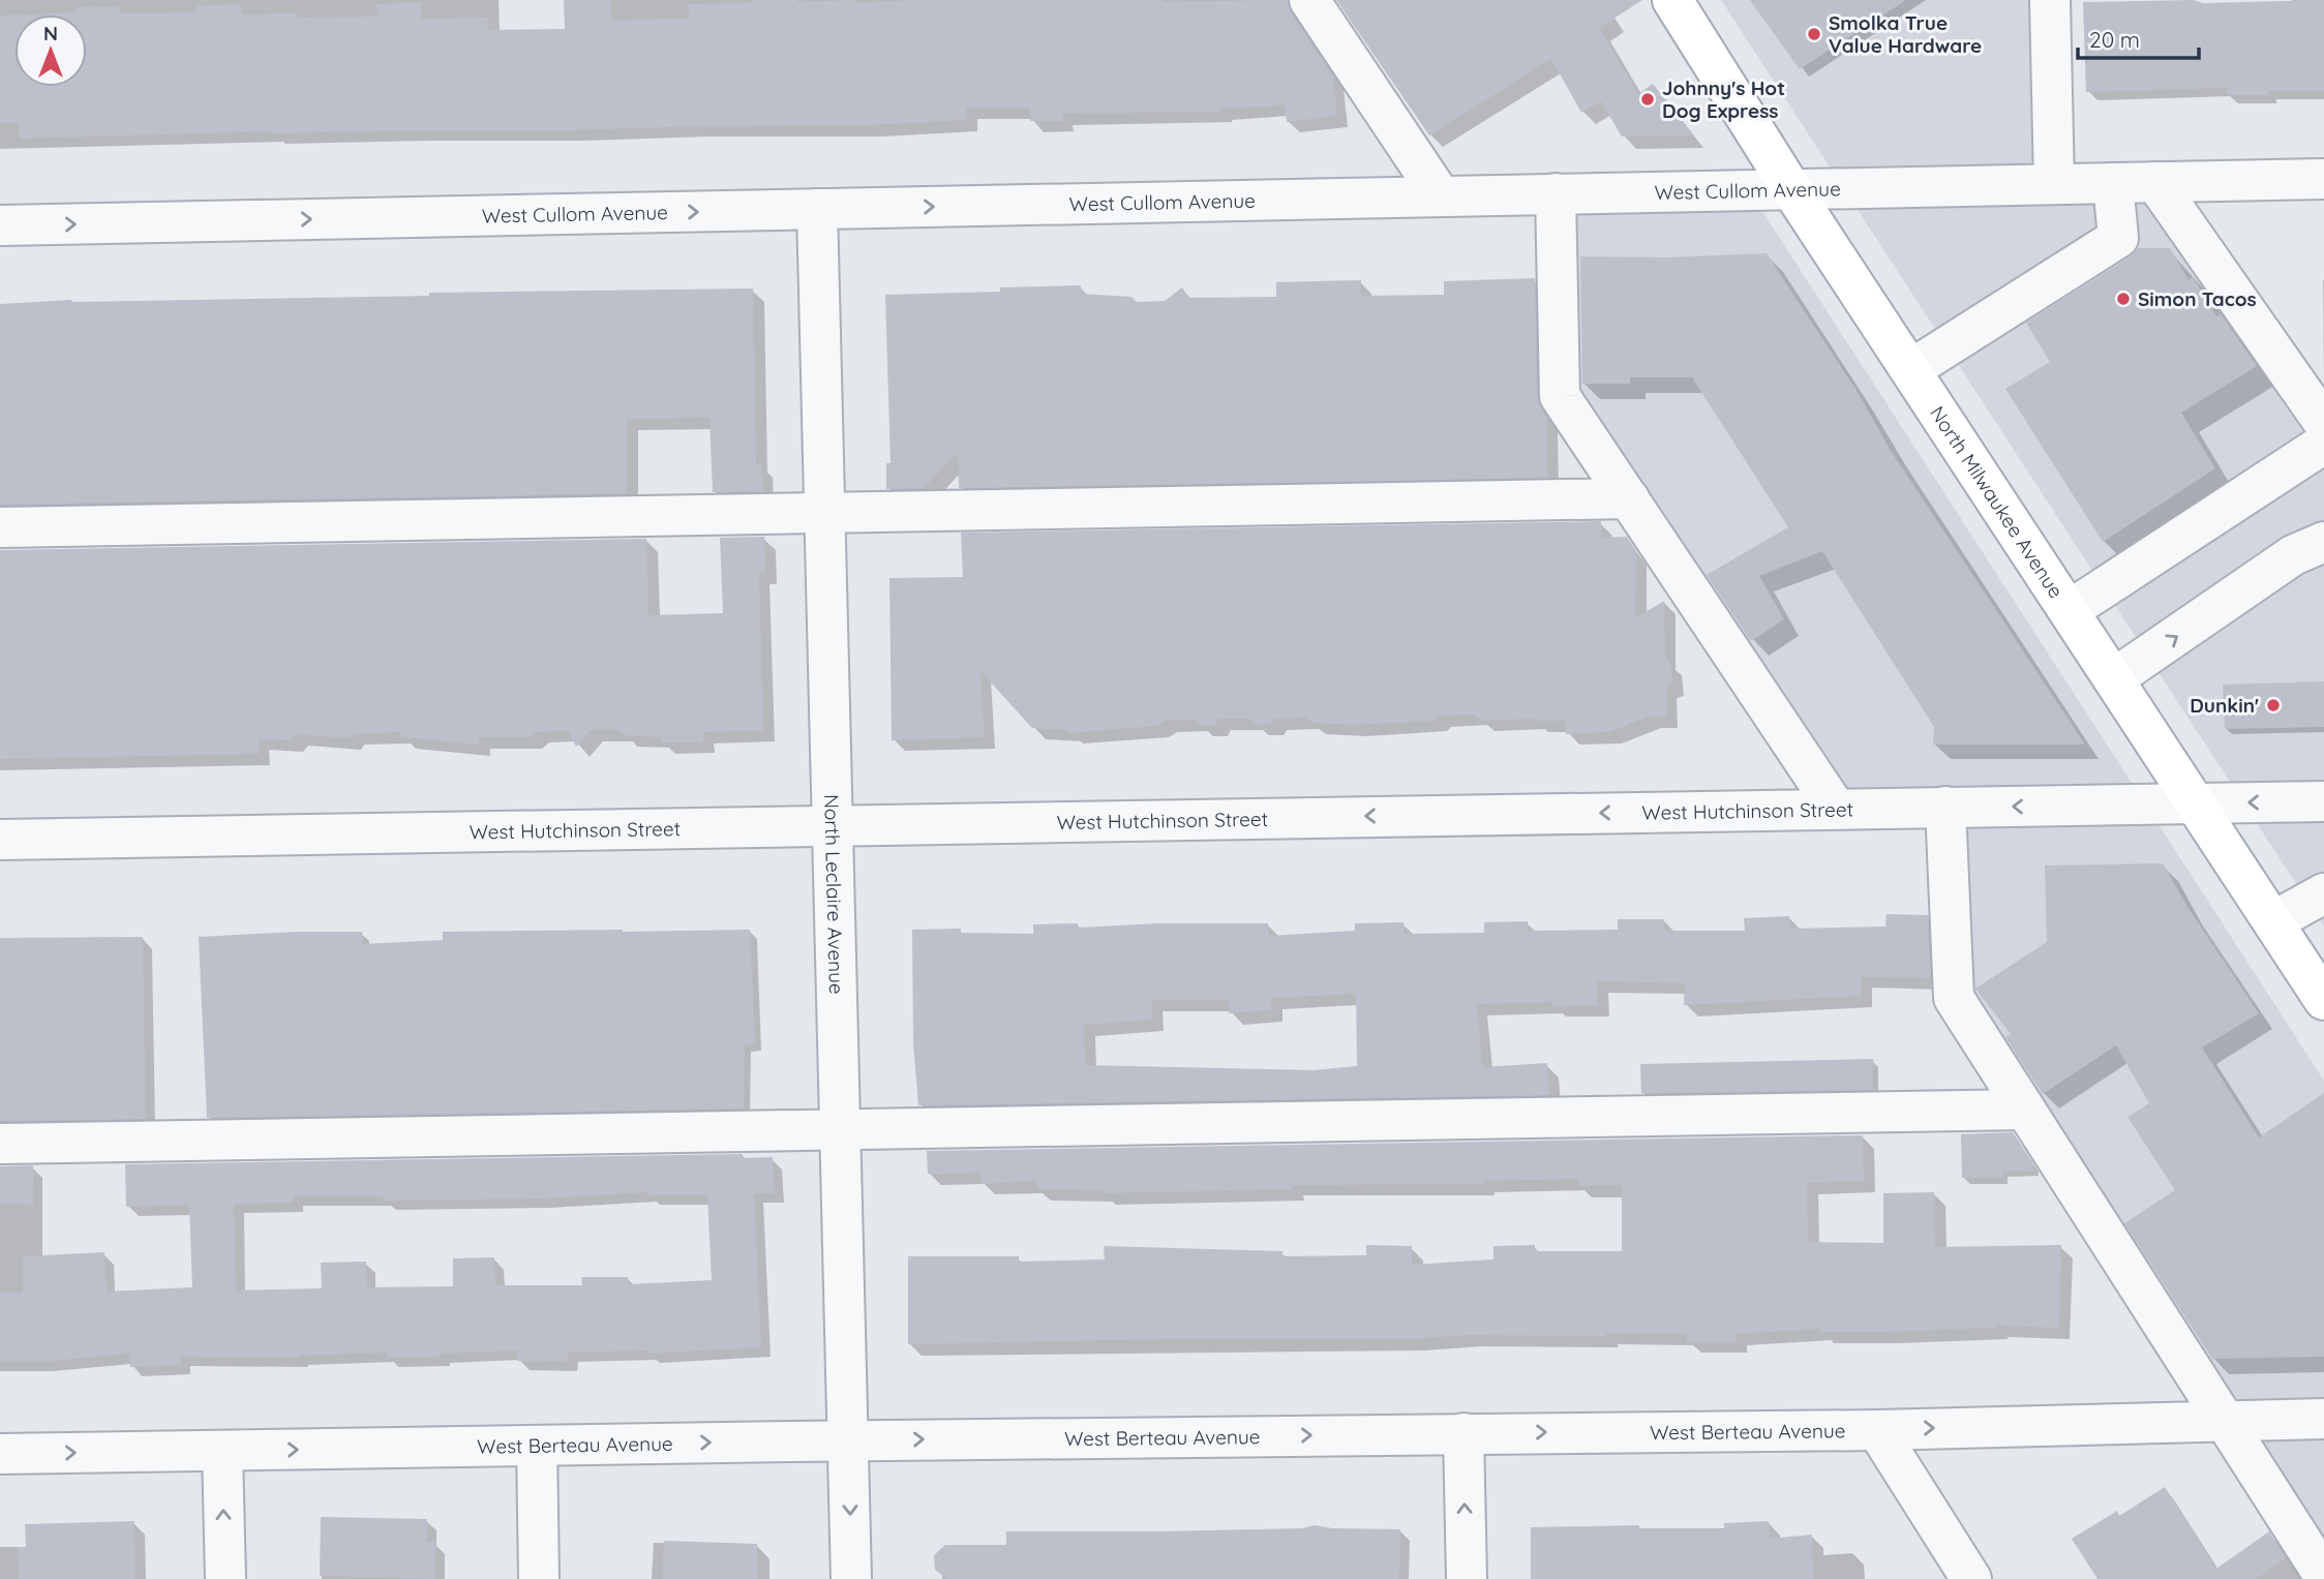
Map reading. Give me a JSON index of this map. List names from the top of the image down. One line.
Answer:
{"streets":{"main road":["North Milwaukee Avenue"],"street":["West Cullom Avenue","West Hutchinson Street","North Leclaire Avenue","West Berteau Avenue"]},"crossings":[["West Cullom Avenue","North Milwaukee Avenue"],["West Cullom Avenue","North Leclaire Avenue"],["North Milwaukee Avenue","West Hutchinson Street"],["West Hutchinson Street","North Leclaire Avenue"],["North Leclaire Avenue","West Berteau Avenue"]],"places":["Smolka True Value Hardware","Johnny's Hot Dog Express","Simon Tacos","Dunkin'"],"scale_bar":"20 m","north":"top"}
